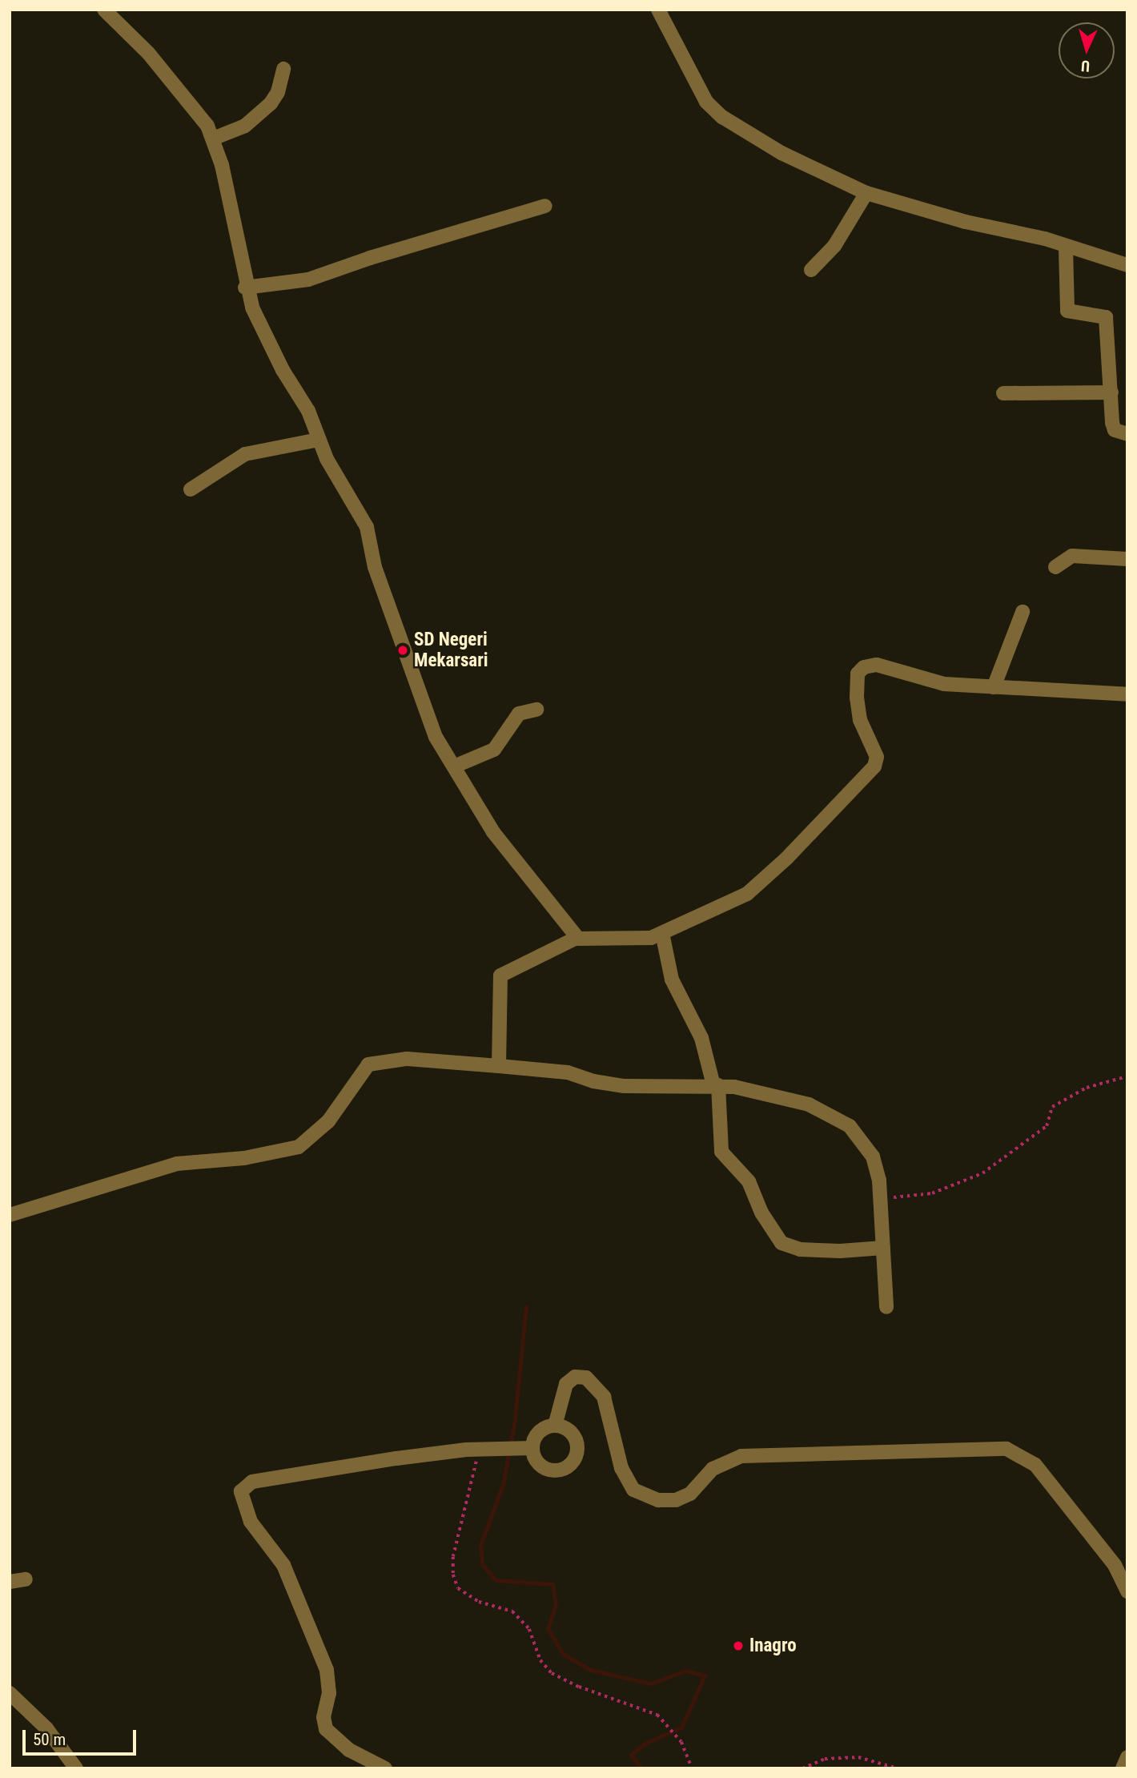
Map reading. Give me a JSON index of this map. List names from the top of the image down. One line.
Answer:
{"places":["SD Negeri Mekarsari","Inagro"],"scale_bar":"50 m","north":"bottom"}
